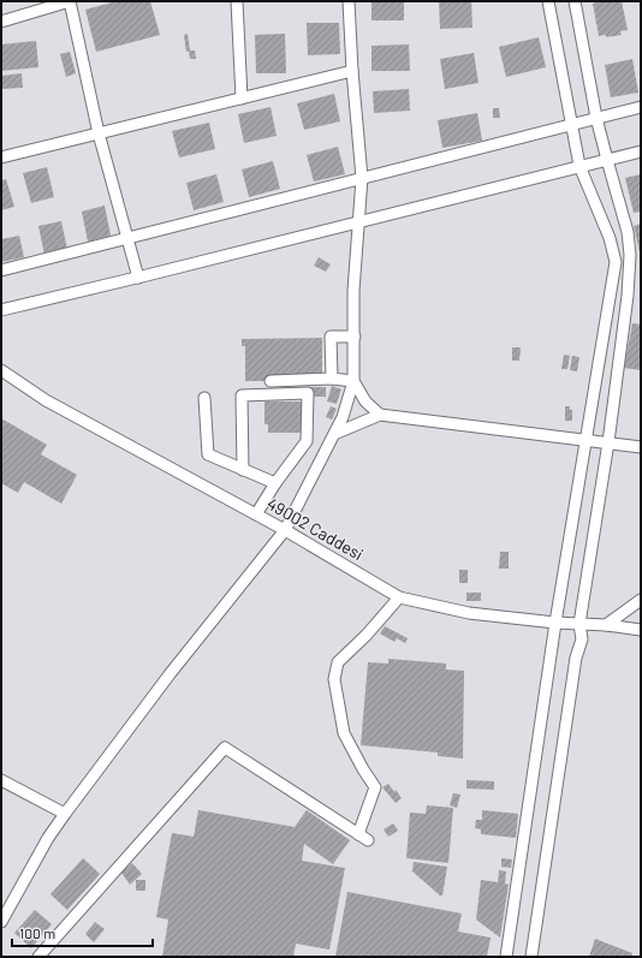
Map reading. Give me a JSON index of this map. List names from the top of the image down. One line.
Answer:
{"streets":{"street":["49002 Caddesi"]},"scale_bar":"100 m"}
